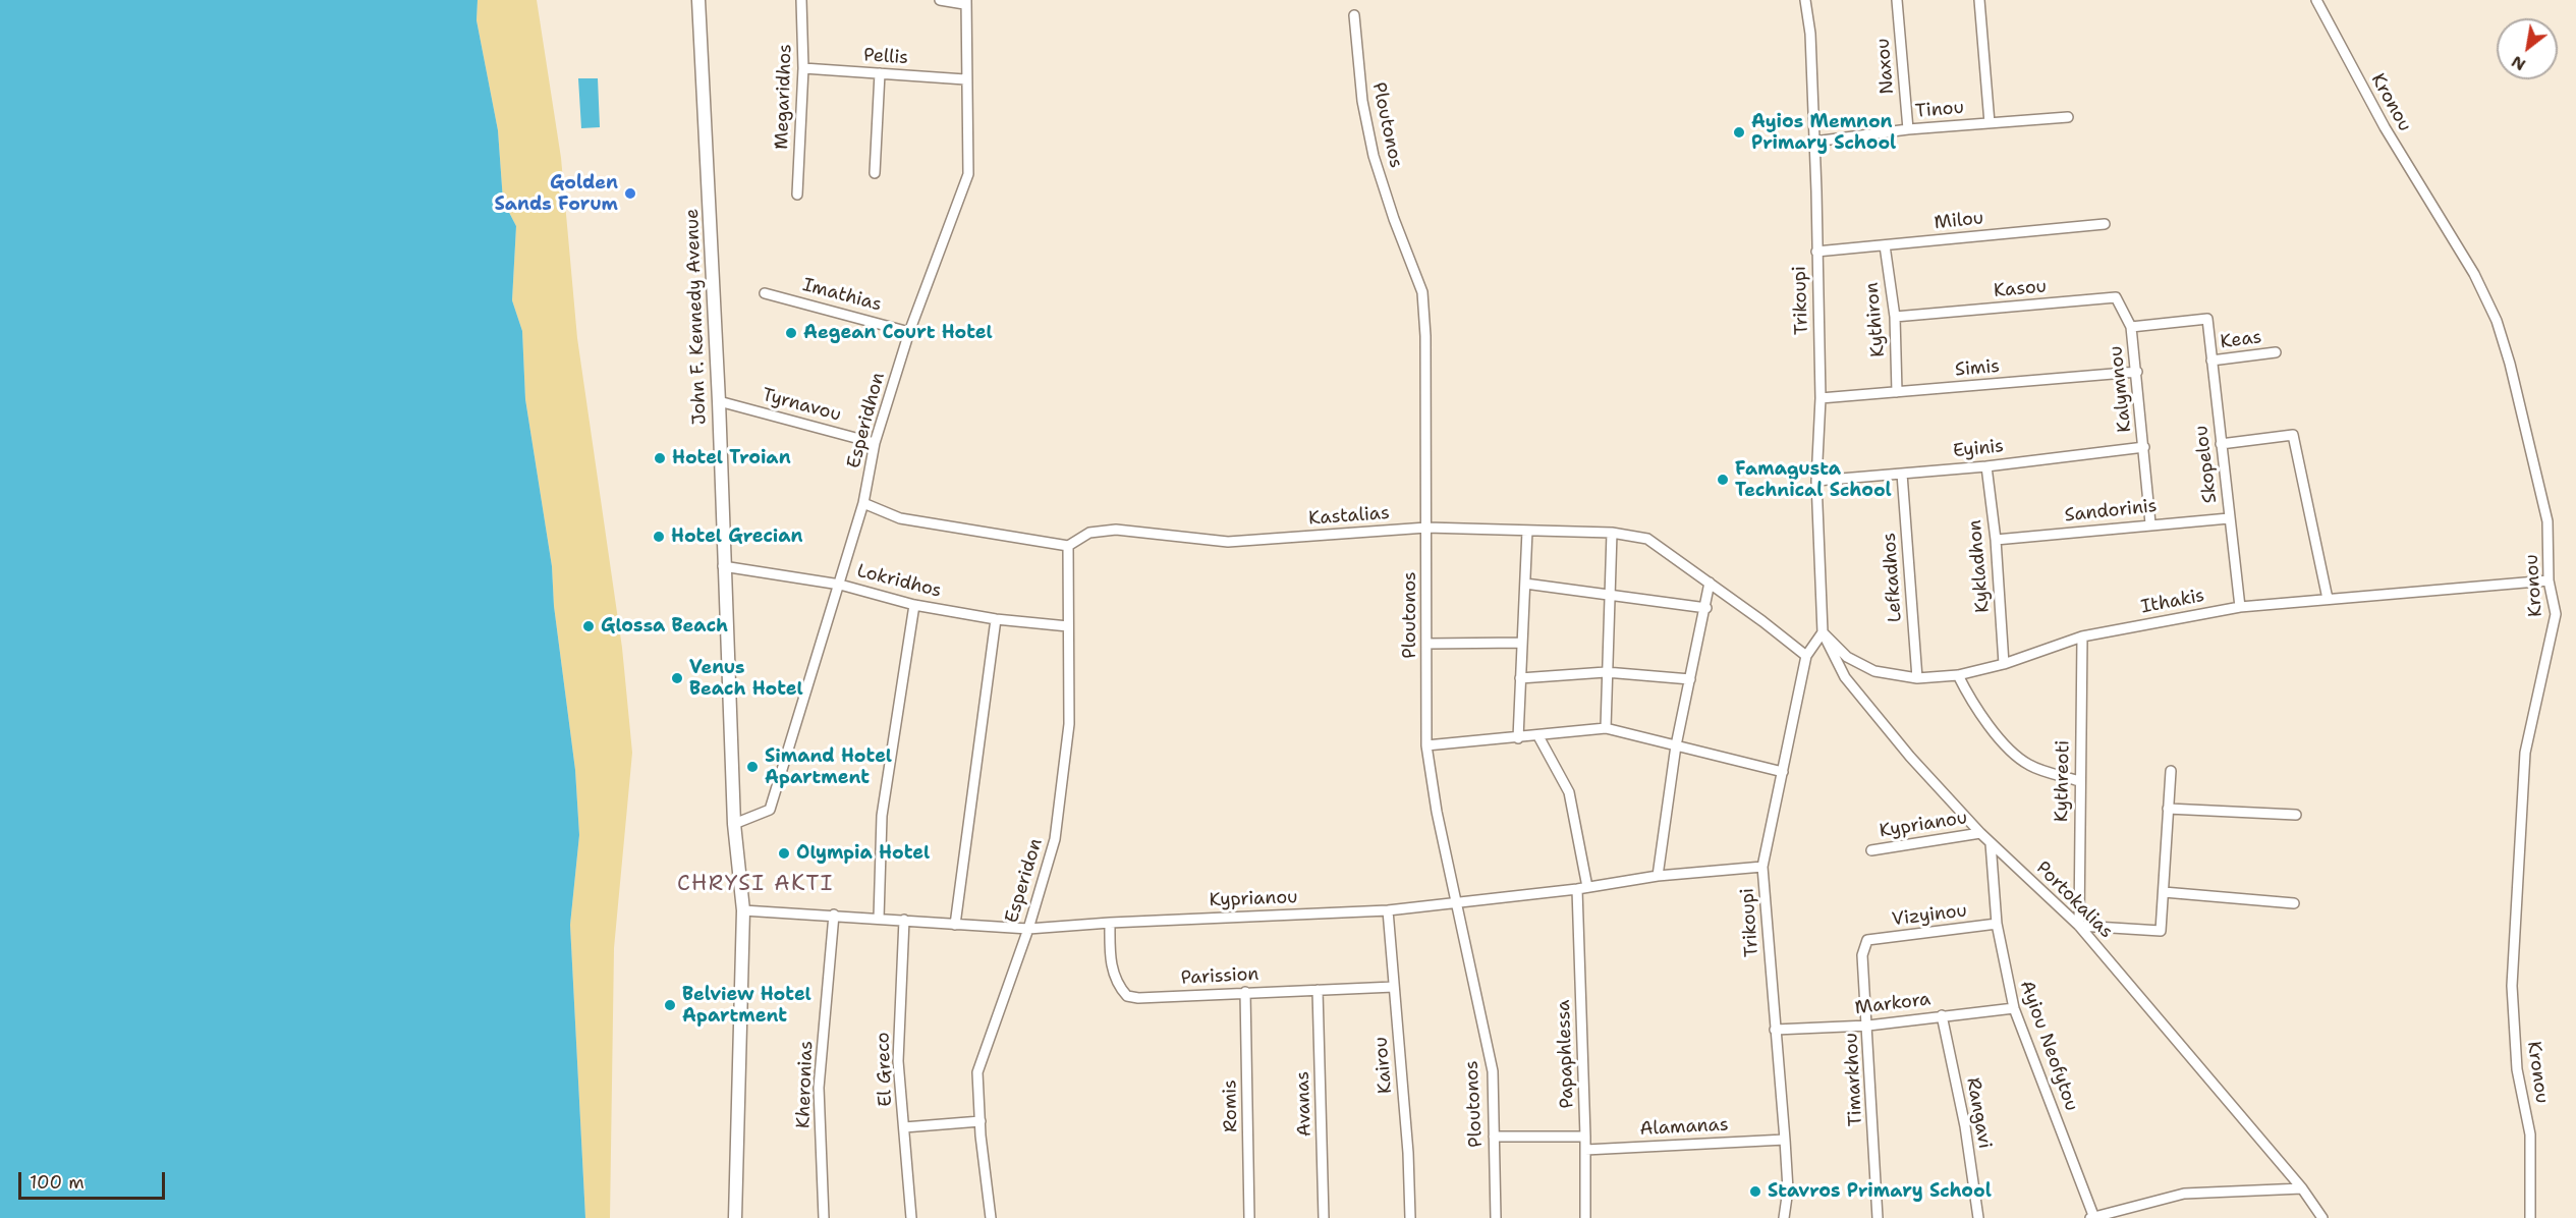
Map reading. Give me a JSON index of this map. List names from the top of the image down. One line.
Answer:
{"streets":{"street":["Pellis","Naxou","Megaridhos","Kronou","Tinou","Ploutonos","Milou","Kasou","Imathias","Trikoupi","John F. Kennedy Avenue","Kythiron","Keas","Simis","Kalymnou","Tyrnavou","Esperidhon","Eyinis","Skopelou","Sandorinis","Kastalias","Kykladhon","Lefkadhos","Lokridhos","Ithakis","Kythreoti","Kyprianou","Esperidon","Portokalias","Vizyinou","Parission","Markora","Ayiou Neofytou","Papaphlessa","Kairou","El Greco","Timarkhou","Kheronias","Avanas","Romis","Rangavi","Alamanas"]},"crossings":[["Pellis","Megaridhos"],["Pellis","Esperidhon"],["Naxou","Tinou"],["Kronou","Ithakis"],["Tinou","Trikoupi"],["Ploutonos","Kastalias"],["Ploutonos","Kyprianou"],["Milou","Trikoupi"],["Milou","Kythiron"],["Kasou","Kythiron"],["Kasou","Kalymnou"],["Imathias","Esperidhon"],["Trikoupi","Simis"],["Trikoupi","Eyinis"],["Trikoupi","Kastalias"],["Trikoupi","Ithakis"],["Trikoupi","Kyprianou"],["Trikoupi","Portokalias"],["Trikoupi","Markora"],["Trikoupi","Alamanas"],["John F. Kennedy Avenue","Tyrnavou"],["John F. Kennedy Avenue","Esperidhon"],["John F. Kennedy Avenue","Lokridhos"],["John F. Kennedy Avenue","Kyprianou"],["Kythiron","Simis"],["Keas","Skopelou"],["Simis","Kalymnou"],["Kalymnou","Eyinis"],["Kalymnou","Skopelou"],["Kalymnou","Sandorinis"],["Tyrnavou","Esperidhon"],["Esperidhon","Lokridhos"],["Eyinis","Kykladhon"],["Eyinis","Lefkadhos"],["Skopelou","Sandorinis"],["Skopelou","Ithakis"],["Sandorinis","Kykladhon"],["Kastalias","Esperidon"],["Kykladhon","Ithakis"],["Lefkadhos","Ithakis"],["Lokridhos","Esperidon"],["Ithakis","Kythreoti"],["Ithakis","Portokalias"],["Kythreoti","Portokalias"],["Kyprianou","Esperidon"],["Kyprianou","Portokalias"],["Kyprianou","Parission"],["Kyprianou","Papaphlessa"],["Kyprianou","Kairou"],["Kyprianou","El Greco"],["Kyprianou","Kheronias"],["Portokalias","Ayiou Neofytou"],["Vizyinou","Ayiou Neofytou"],["Vizyinou","Timarkhou"],["Parission","Kairou"],["Parission","Avanas"],["Parission","Romis"],["Markora","Ayiou Neofytou"],["Markora","Timarkhou"],["Markora","Rangavi"],["Papaphlessa","Alamanas"]],"districts":["CHRYSI AKTI"],"places":["Ayios Memnon Primary School","Golden Sands Forum","Aegean Court Hotel","Hotel Troian","Famagusta Technical School","Hotel Grecian","Glossa Beach","Venus Beach Hotel","Simand Hotel Apartment","Olympia Hotel","Belview Hotel Apartment","Stavros Primary School"],"scale_bar":"100 m","north":"bottom left"}
